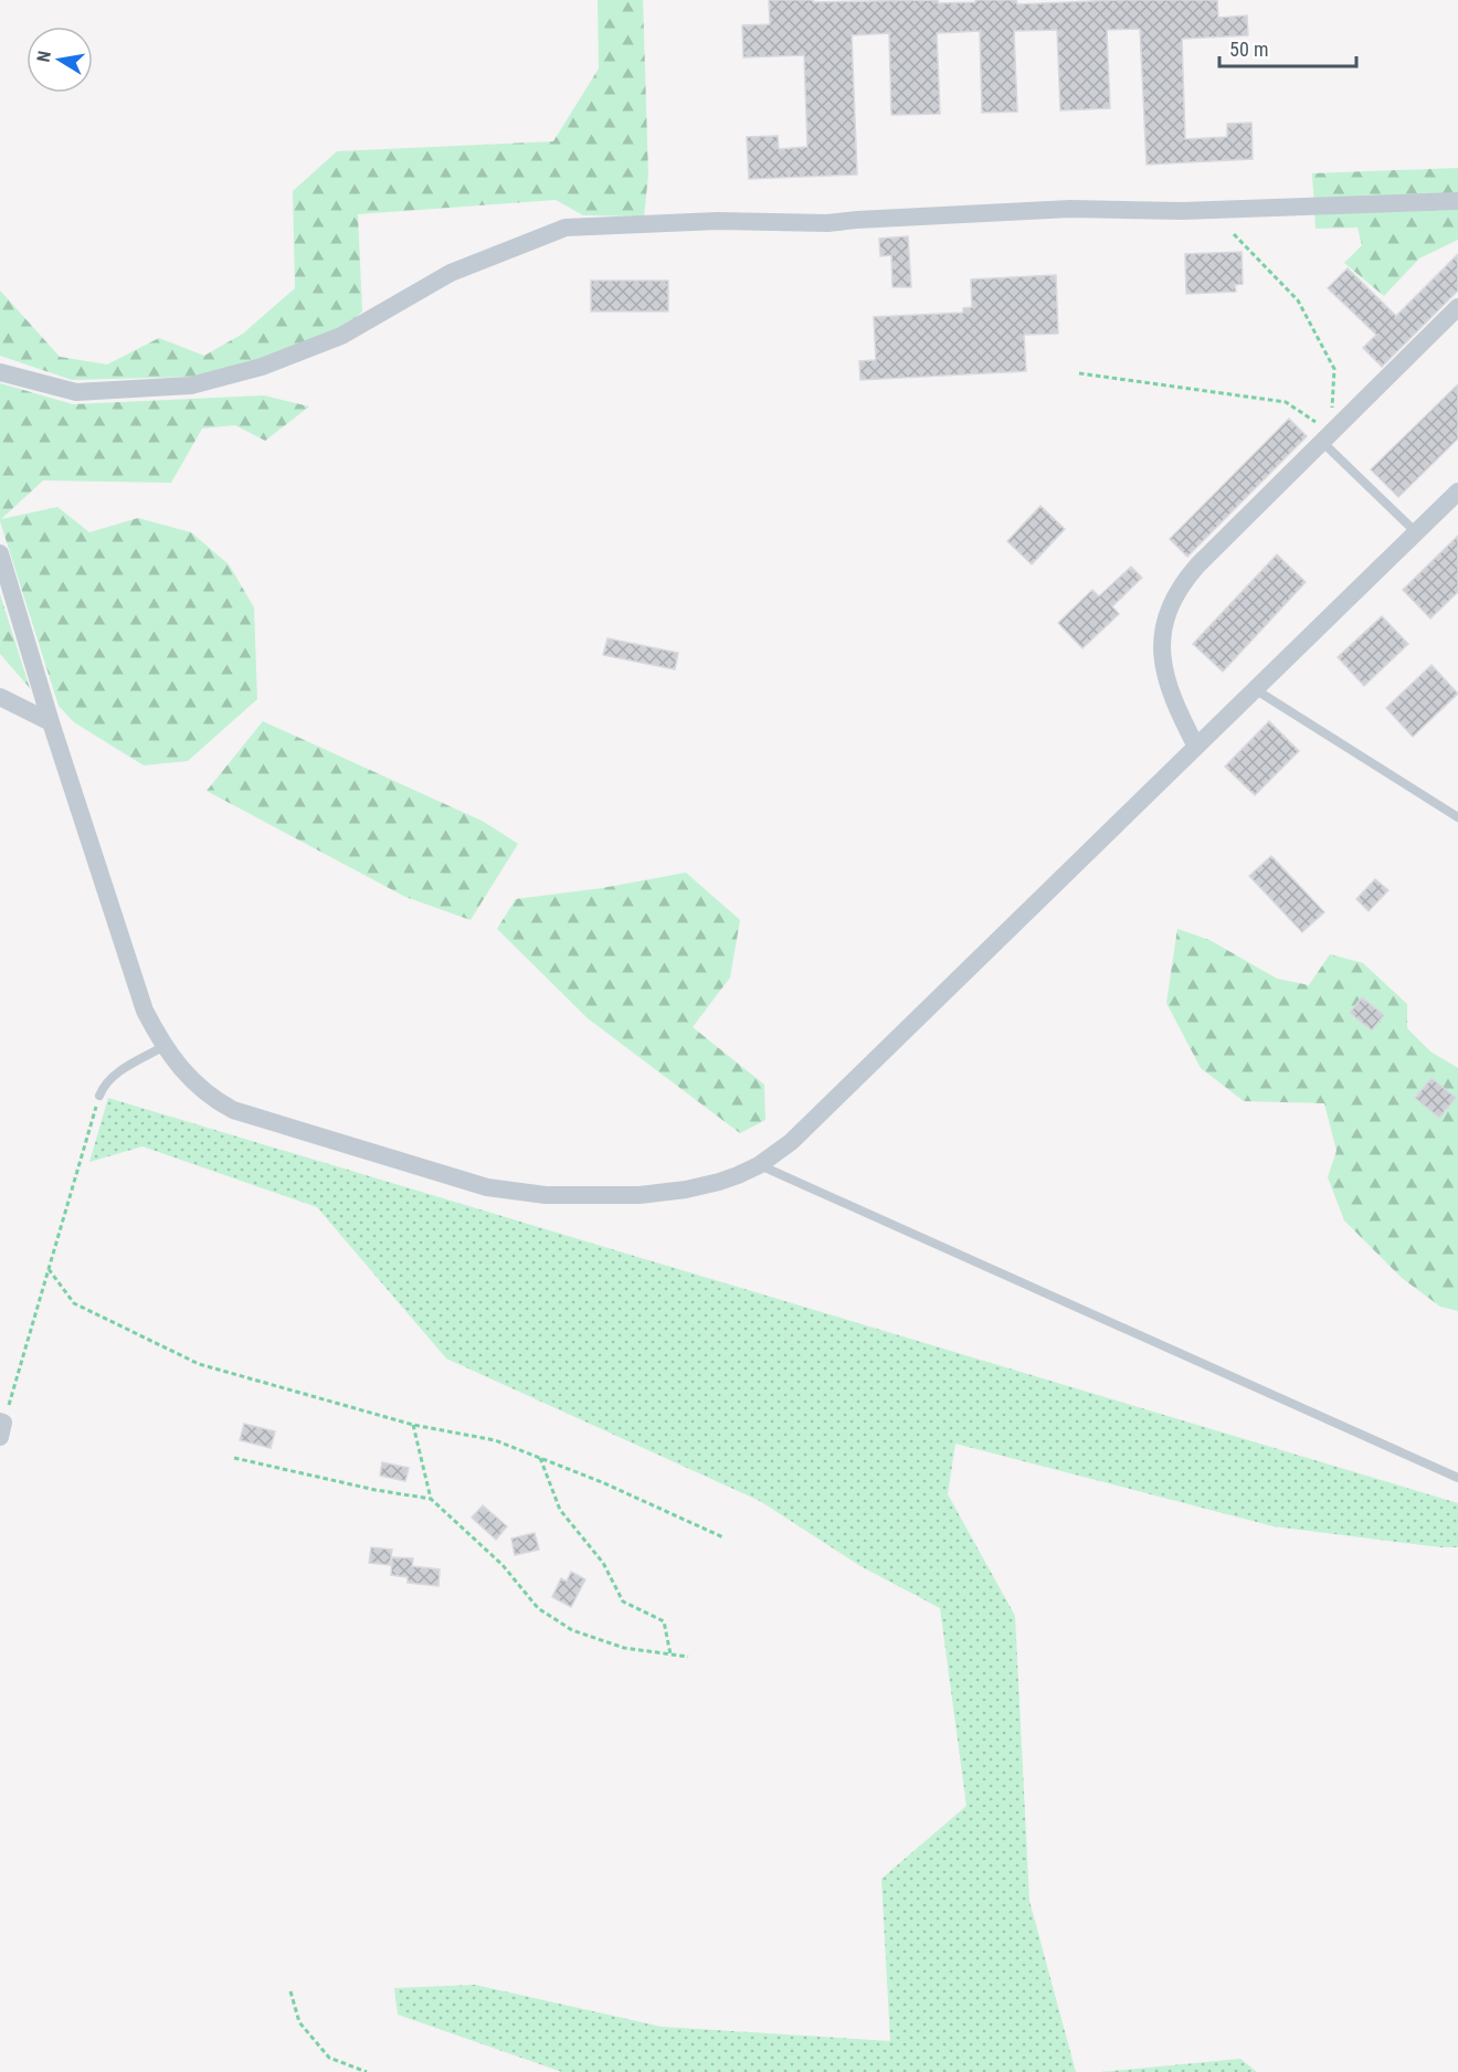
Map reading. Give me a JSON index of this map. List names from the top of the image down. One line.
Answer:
{"scale_bar":"50 m","north":"left"}
